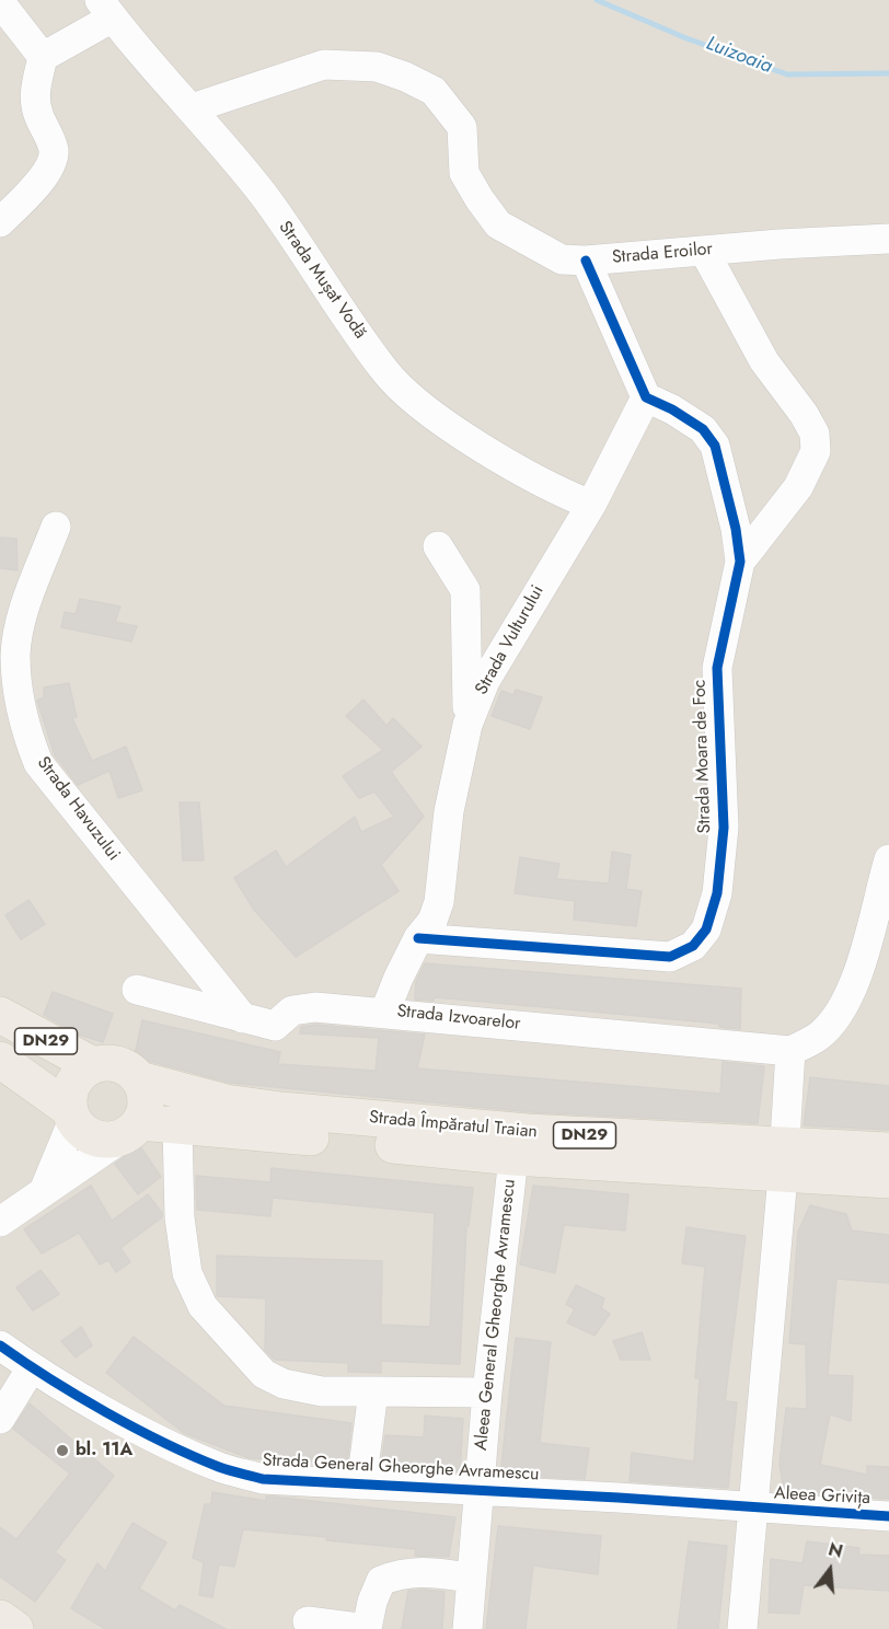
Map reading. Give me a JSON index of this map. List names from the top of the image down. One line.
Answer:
{"streets":{"main road":["DN29","Strada Împăratul Traian"],"street":["Strada Eroilor","Strada Mușat Vodă","Strada Vulturului","Strada Moara de Foc","Strada Havuzului","Strada Izvoarelor","Aleea General Gheorghe Avramescu","Strada General Gheorghe Avramescu","Aleea Grivița"]},"crossings":[["Strada Eroilor","Strada Mușat Vodă"],["Strada Mușat Vodă","Strada Vulturului"],["Strada Vulturului","Strada Moara de Foc"],["Strada Vulturului","Strada Izvoarelor"],["Strada Havuzului","Strada Izvoarelor"],["DN29","Strada Împăratul Traian"],["Strada Împăratul Traian","Aleea General Gheorghe Avramescu"],["Aleea General Gheorghe Avramescu","Strada General Gheorghe Avramescu"],["Strada General Gheorghe Avramescu","Aleea Grivița"]],"water":["Luizoaia"],"places":["bl. 11A"],"north":"top"}
